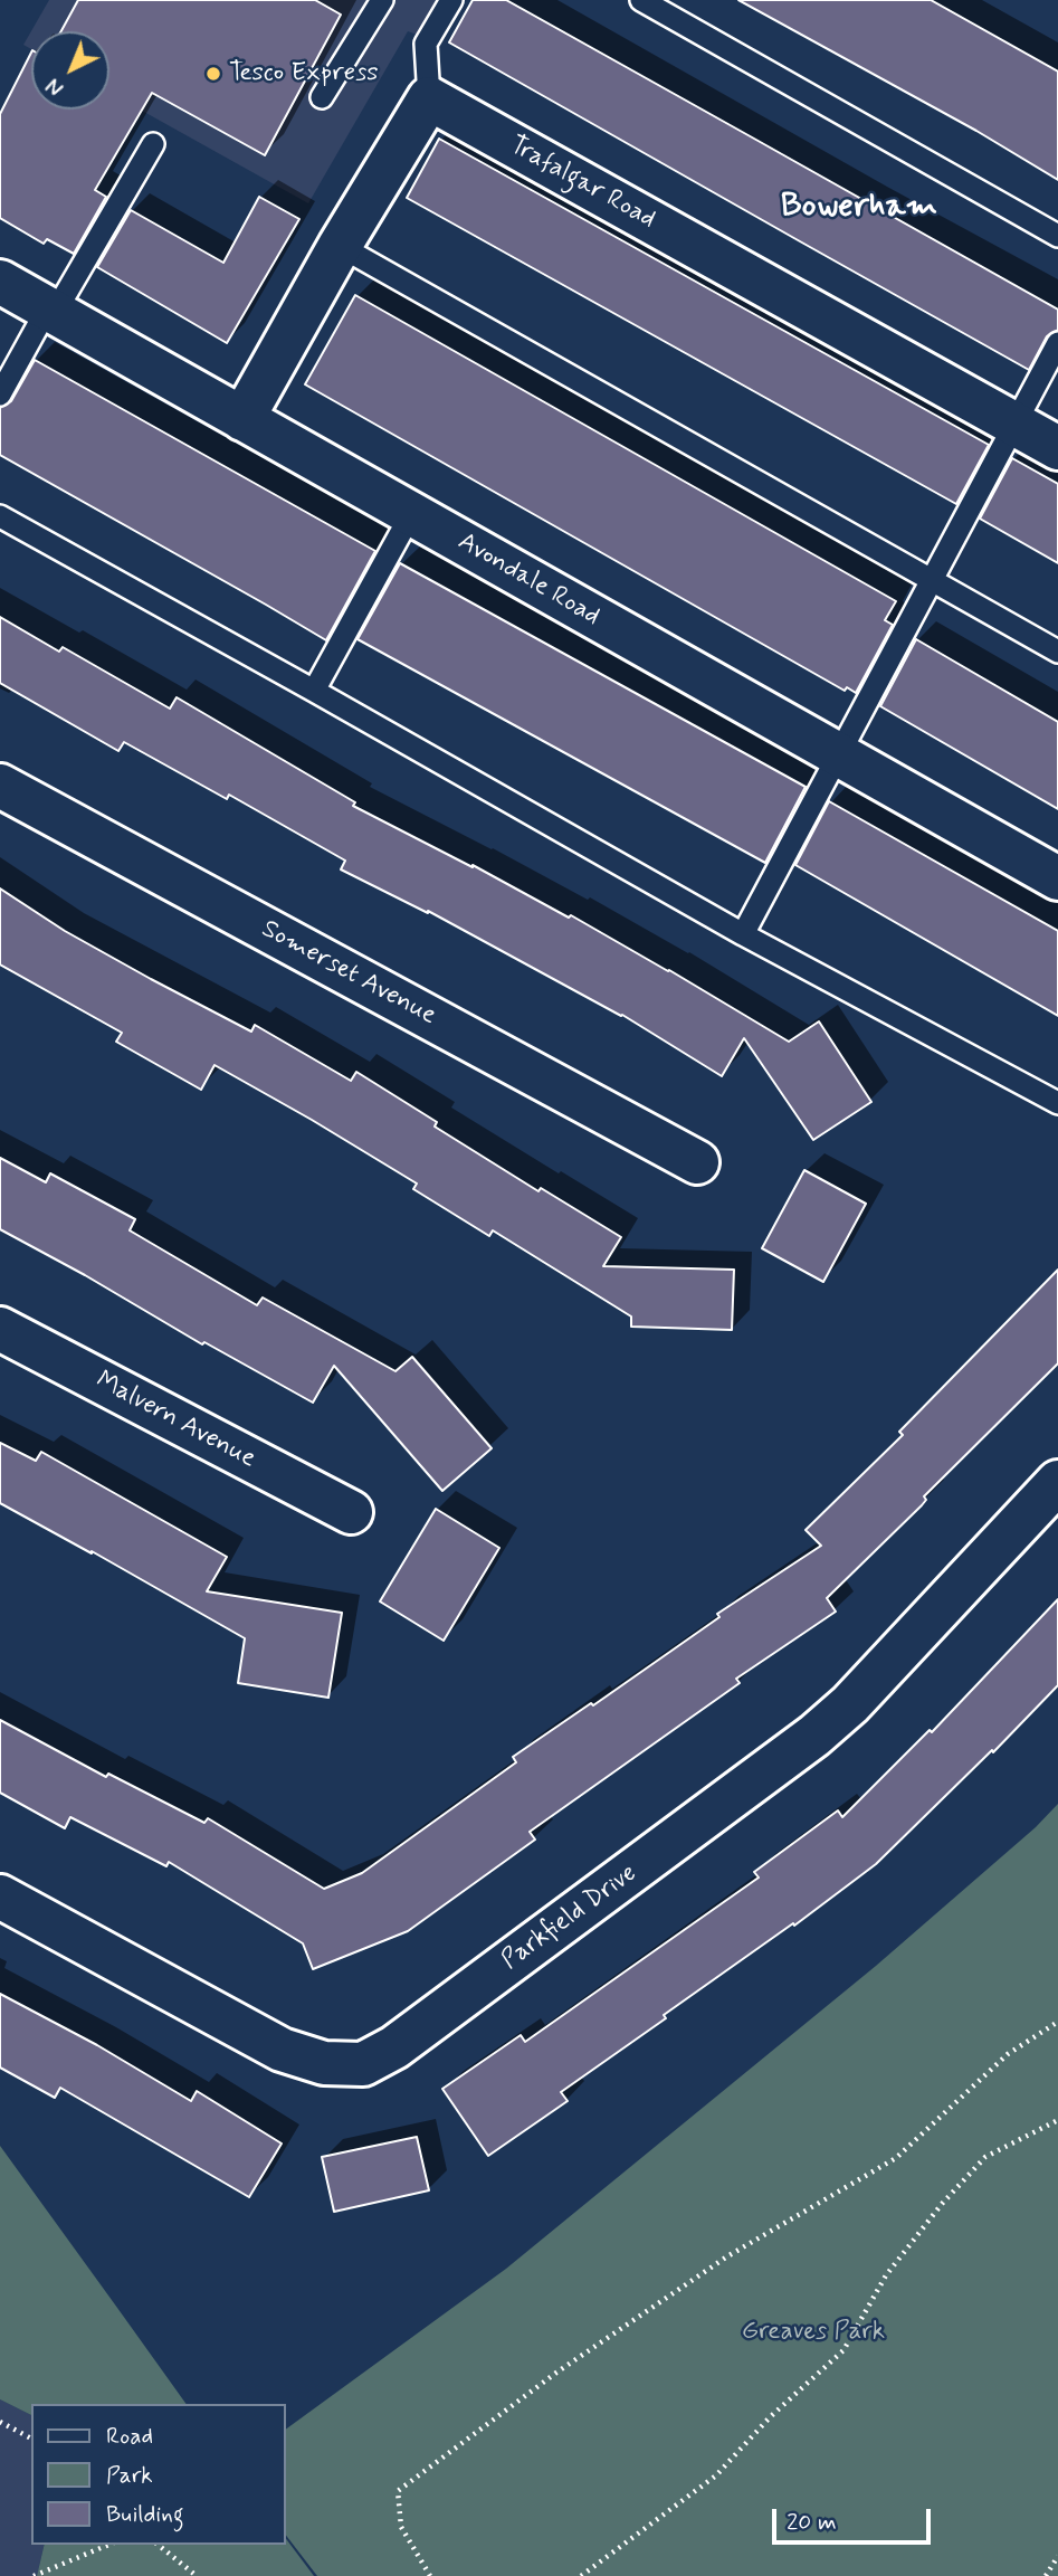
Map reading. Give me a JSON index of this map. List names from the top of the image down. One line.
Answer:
{"streets":{"street":["Trafalgar Road","Avondale Road","Somerset Avenue","Malvern Avenue","Parkfield Drive"]},"districts":["Bowerham"],"parks":["Greaves Park"],"places":["Tesco Express"],"legend":["Road","Park","Building"],"scale_bar":"20 m","north":"bottom left"}
